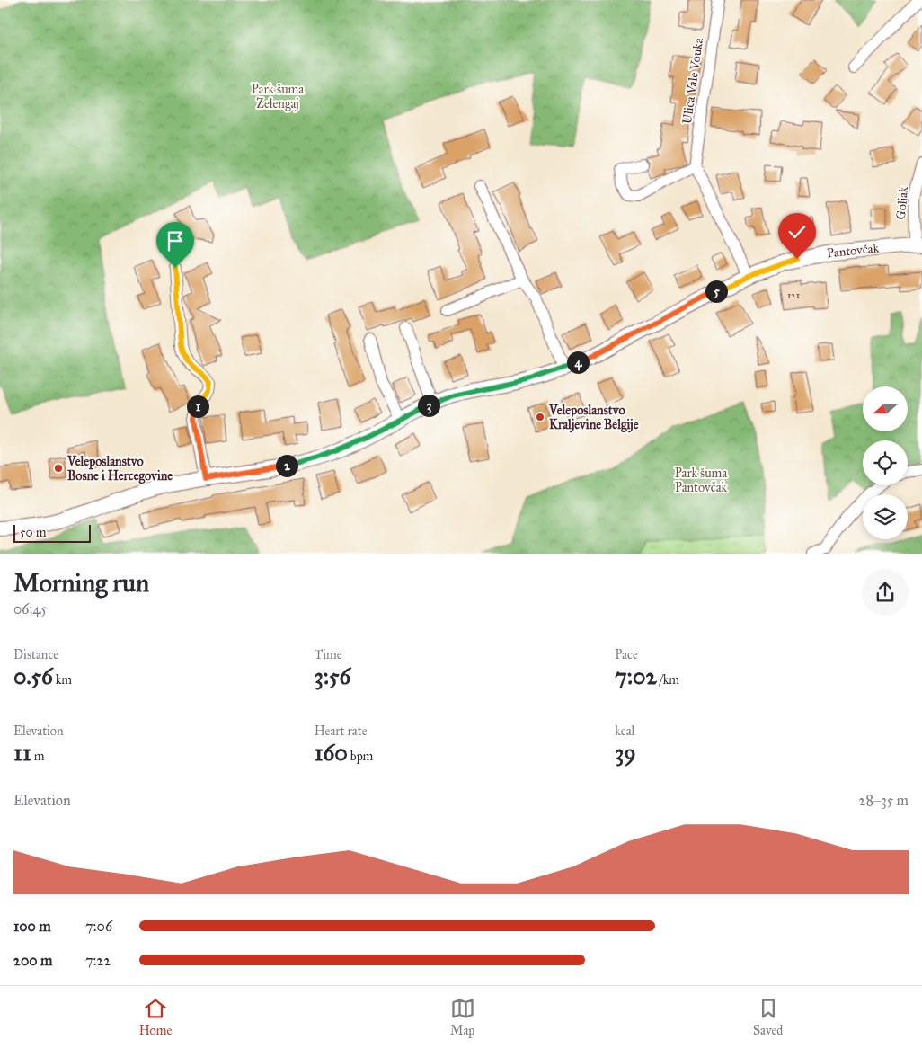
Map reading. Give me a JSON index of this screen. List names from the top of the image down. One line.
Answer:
{"streets":{"main road":["Pantovčak"],"street":["Ulica Vale Vouka","Goljak"]},"crossings":[["Goljak","Pantovčak"]],"parks":["Park šuma Zelengaj","Park šuma Pantovčak"],"places":["Veleposlanstvo Kraljevine Belgije","Veleposlanstvo Bosne i Hercegovine"],"house_numbers":["121"],"scale_bar":"50 m","north":"left","page":{"pins":["5","4","3","1","2"],"scale":"50 m","heading":["Morning run","06:45"],"stats":[["Distance","0.56 km"],["Time","3:56"],["Pace","7:02 /km"],["Elevation","11 m"],["Heart rate","160 bpm"],["kcal","39"]],"chart":["Elevation","28–35 m"],"list":[{"name":"100 m","note":"7:06"},{"name":"200 m","note":"7:22"}],"tabs":["Home","Map","Saved"]}}
